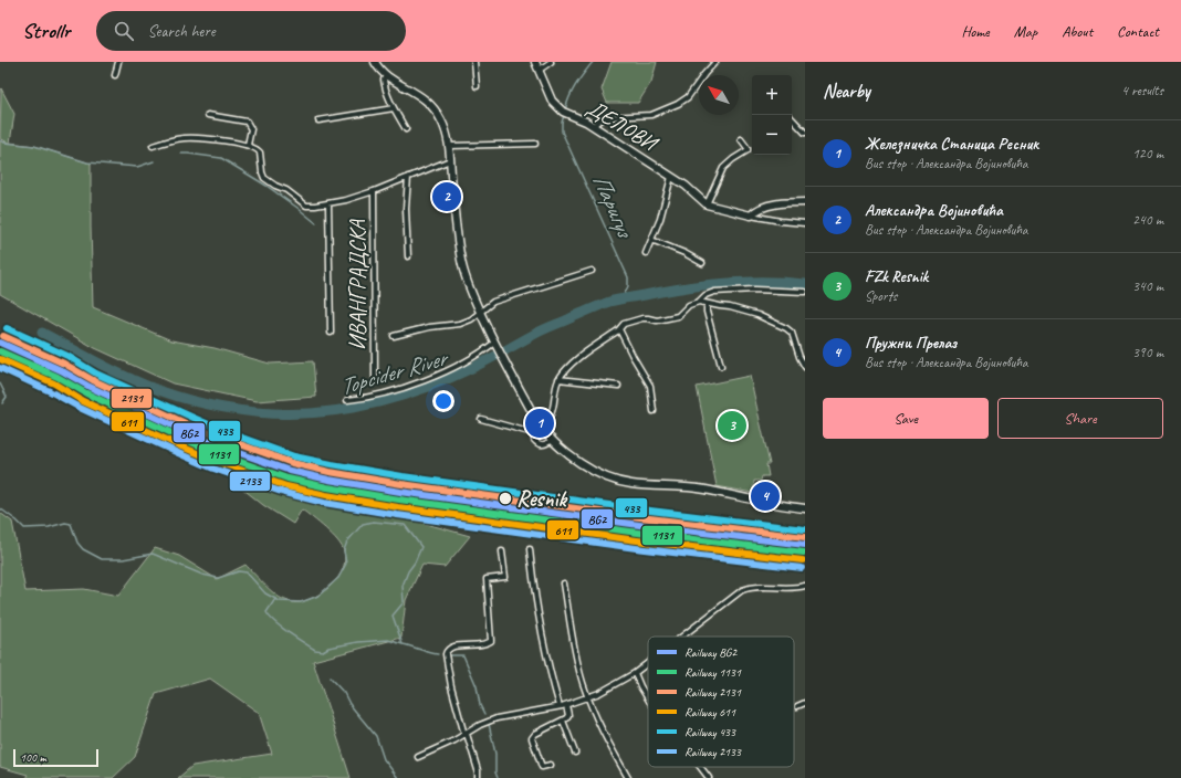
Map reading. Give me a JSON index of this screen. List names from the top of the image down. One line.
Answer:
{"streets":{"street":["ДЕЛОВИ","ИВАНГРАДСКА"]},"water":["Паригуз","Topcider River"],"places":["Resnik"],"lines":["rail line 433","rail line 2131","rail line BG2","rail line 1131","rail line 611","rail line 2133"],"legend":["Railway BG2","Railway 1131","Railway 2131","Railway 611","Railway 433","Railway 2133"],"scale_bar":"100 m","north":"top left","page":{"header":"Strollr","search":"Search here","nav":["Home","Map","About","Contact"],"heading":["Nearby","4 results"],"map_buttons":["+","−"],"list":[{"mark":"1","name":"Железничка Станица Ресник","note":"Bus stop · Александра Војиновића","value":"120 m"},{"mark":"2","name":"Александра Војиновића","note":"Bus stop · Александра Војиновића","value":"240 m"},{"mark":"3","name":"FZk Resnik","note":"Sports","value":"340 m"},{"mark":"4","name":"Пружни Прелаз","note":"Bus stop · Александра Војиновића","value":"390 m"}],"pins":["2","1","3","4"],"buttons":["Save","Share"],"scale":"100 m"}}
